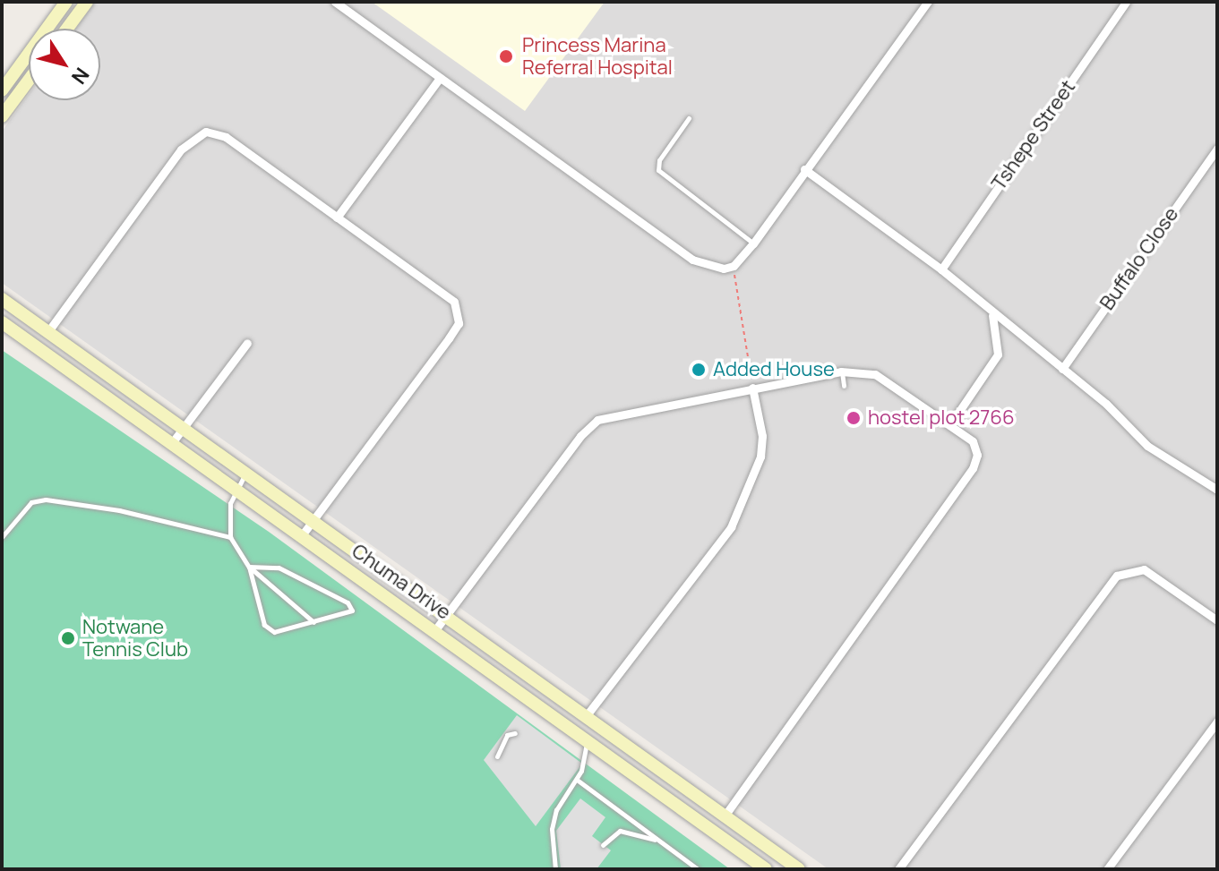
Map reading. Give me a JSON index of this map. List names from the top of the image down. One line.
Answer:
{"streets":{"main road":["Chuma Drive"],"street":["Tshepe Street","Buffalo Close"]},"places":["Princess Marina Referral Hospital","Added House","hostel plot 2766","Notwane Tennis Club"],"north":"bottom right"}
